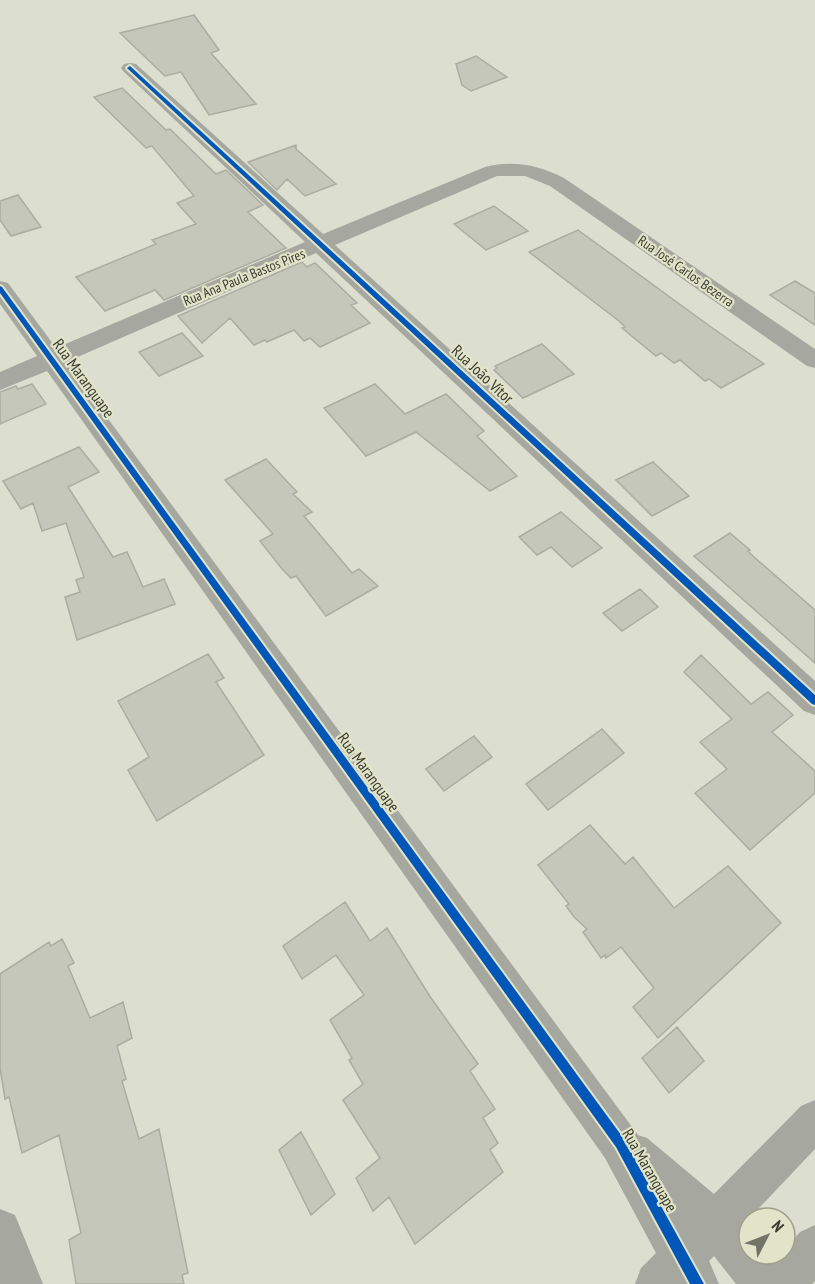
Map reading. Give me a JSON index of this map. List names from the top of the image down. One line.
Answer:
{"streets":{"street":["Rua José Carlos Bezerra","Rua Ana Paula Bastos Pires","Rua João Vítor","Rua Maranguape"]},"crossings":[["Rua José Carlos Bezerra","Rua Ana Paula Bastos Pires"],["Rua Ana Paula Bastos Pires","Rua João Vítor"],["Rua Ana Paula Bastos Pires","Rua Maranguape"]],"north":"top right"}
